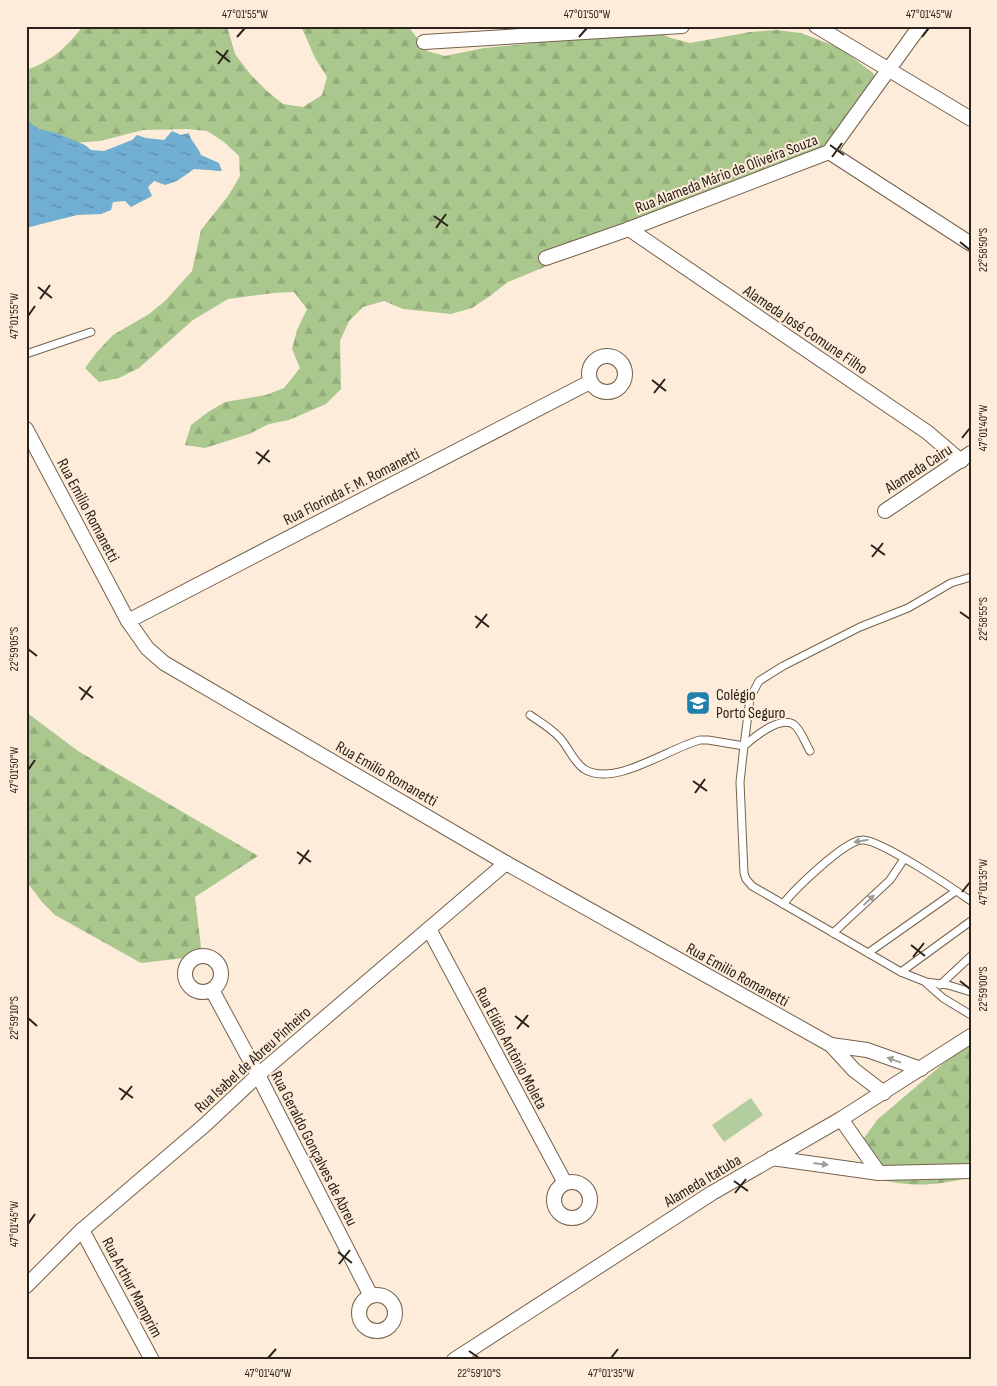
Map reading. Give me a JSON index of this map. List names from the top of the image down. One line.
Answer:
{"streets":{"street":["Rua Alameda Mário de Oliveira Souza","Alameda José Comune Filho","Alameda Cairu","Rua Florinda F. M. Romanetti","Rua Emilio Romanetti","Rua Elídio Antônio Moleta","Rua Isabel de Abreu Pinheiro","Rua Geraldo Gonçalves de Abreu","Alameda Itatuba","Rua Arthur Mamprim"]},"crossings":[["Rua Alameda Mário de Oliveira Souza","Alameda José Comune Filho"],["Alameda José Comune Filho","Alameda Cairu"],["Rua Florinda F. M. Romanetti","Rua Emilio Romanetti"],["Rua Emilio Romanetti","Rua Isabel de Abreu Pinheiro"],["Rua Emilio Romanetti","Alameda Itatuba"],["Rua Elídio Antônio Moleta","Rua Isabel de Abreu Pinheiro"],["Rua Isabel de Abreu Pinheiro","Rua Geraldo Gonçalves de Abreu"],["Rua Isabel de Abreu Pinheiro","Rua Arthur Mamprim"]],"places":{"school or university":["Colégio Porto Seguro"]},"coordinates":["47°01'55\"W","47°01'50\"W","47°01'45\"W","22°58'50\"S","47°01'40\"W","22°58'55\"S","22°59'05\"S","47°01'35\"W","22°59'00\"S","22°59'10\"S"]}
